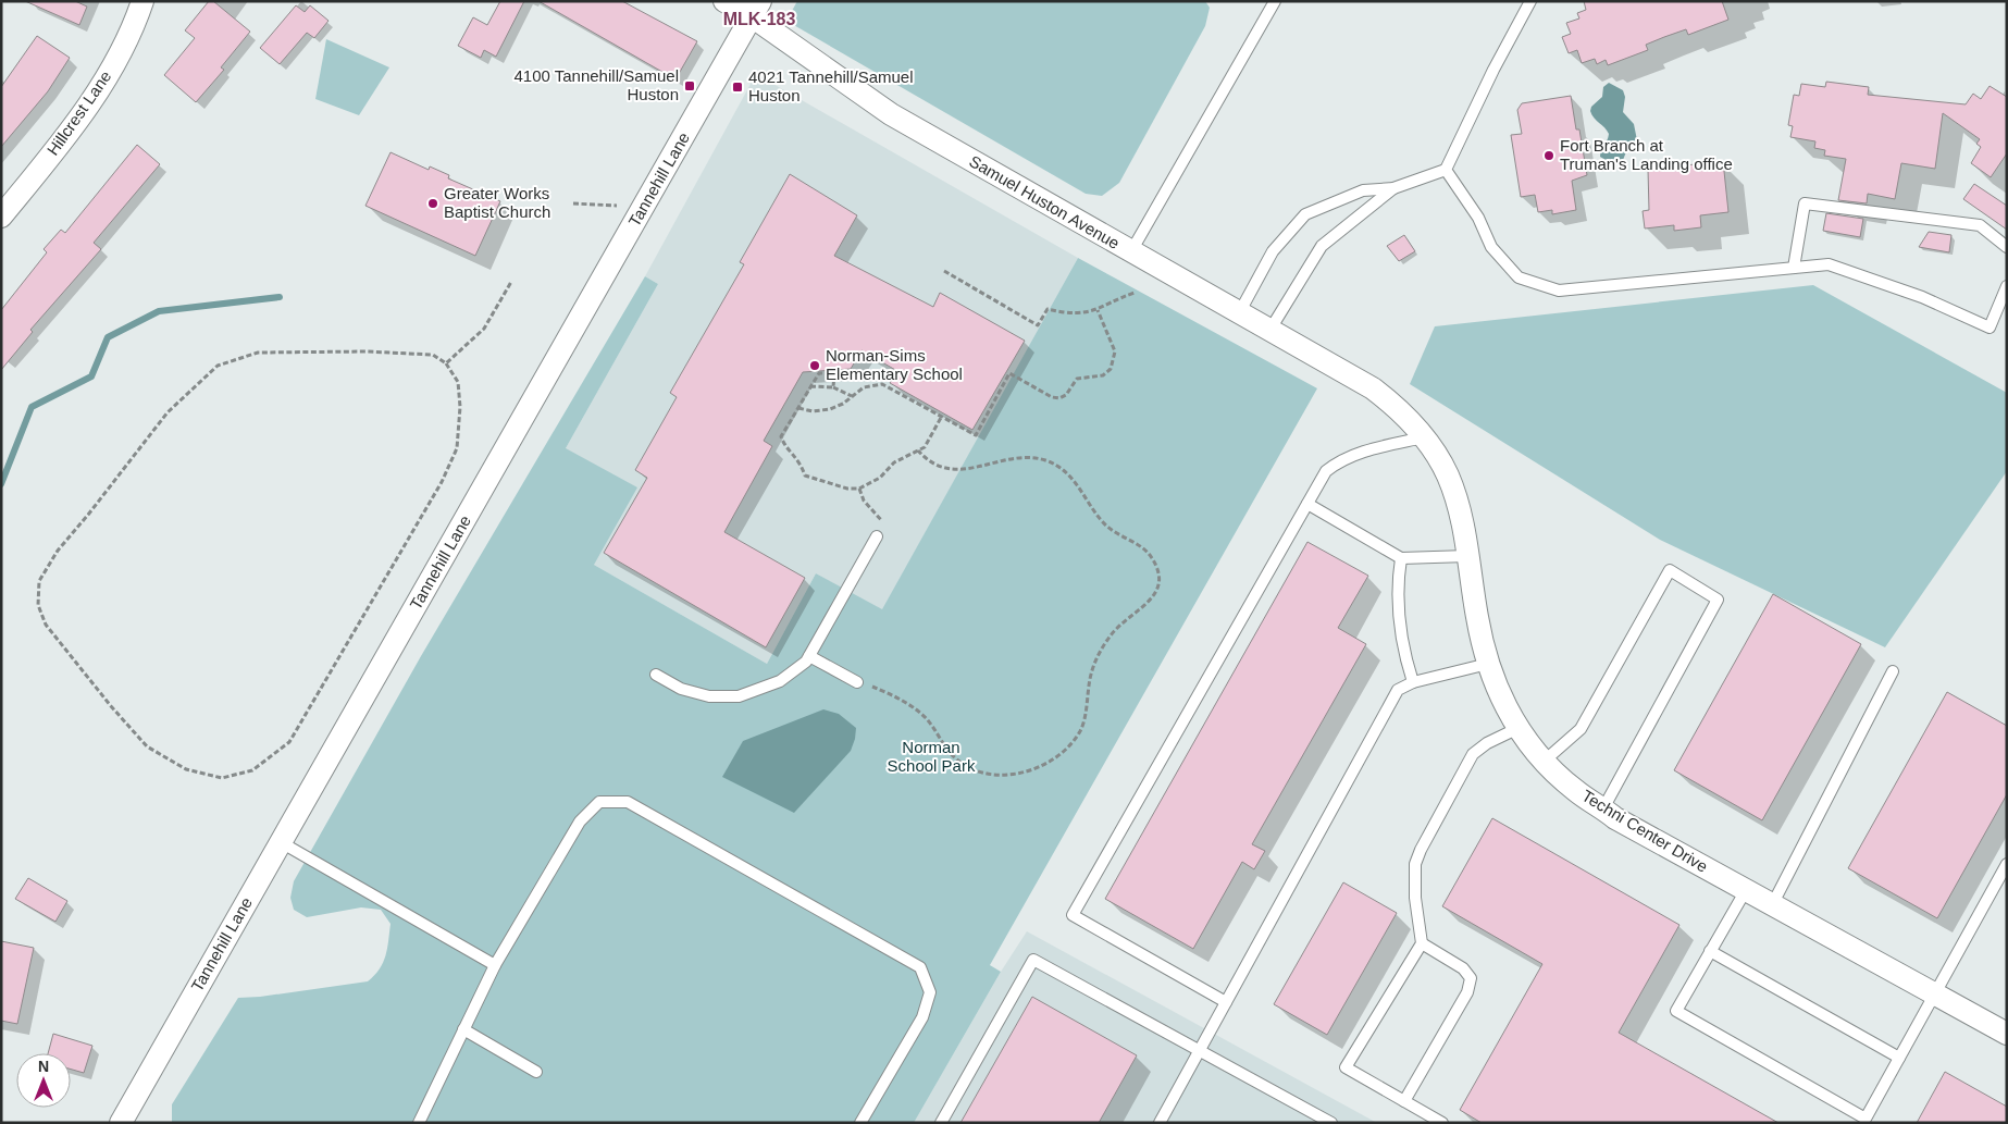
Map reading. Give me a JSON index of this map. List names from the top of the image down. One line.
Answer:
{"streets":{"street":["Hillcrest Lane","Tannehill Lane","Samuel Huston Avenue","Techni Center Drive"]},"crossings":[["Tannehill Lane","Samuel Huston Avenue"],["Samuel Huston Avenue","Techni Center Drive"]],"districts":["MLK-183"],"parks":["Norman School Park"],"places":{"transit":["4100 Tannehill/Samuel Huston","4021 Tannehill/Samuel Huston"],"other":["Fort Branch at Truman's Landing office","Greater Works Baptist Church","Norman-Sims Elementary School"]},"north":"top"}
